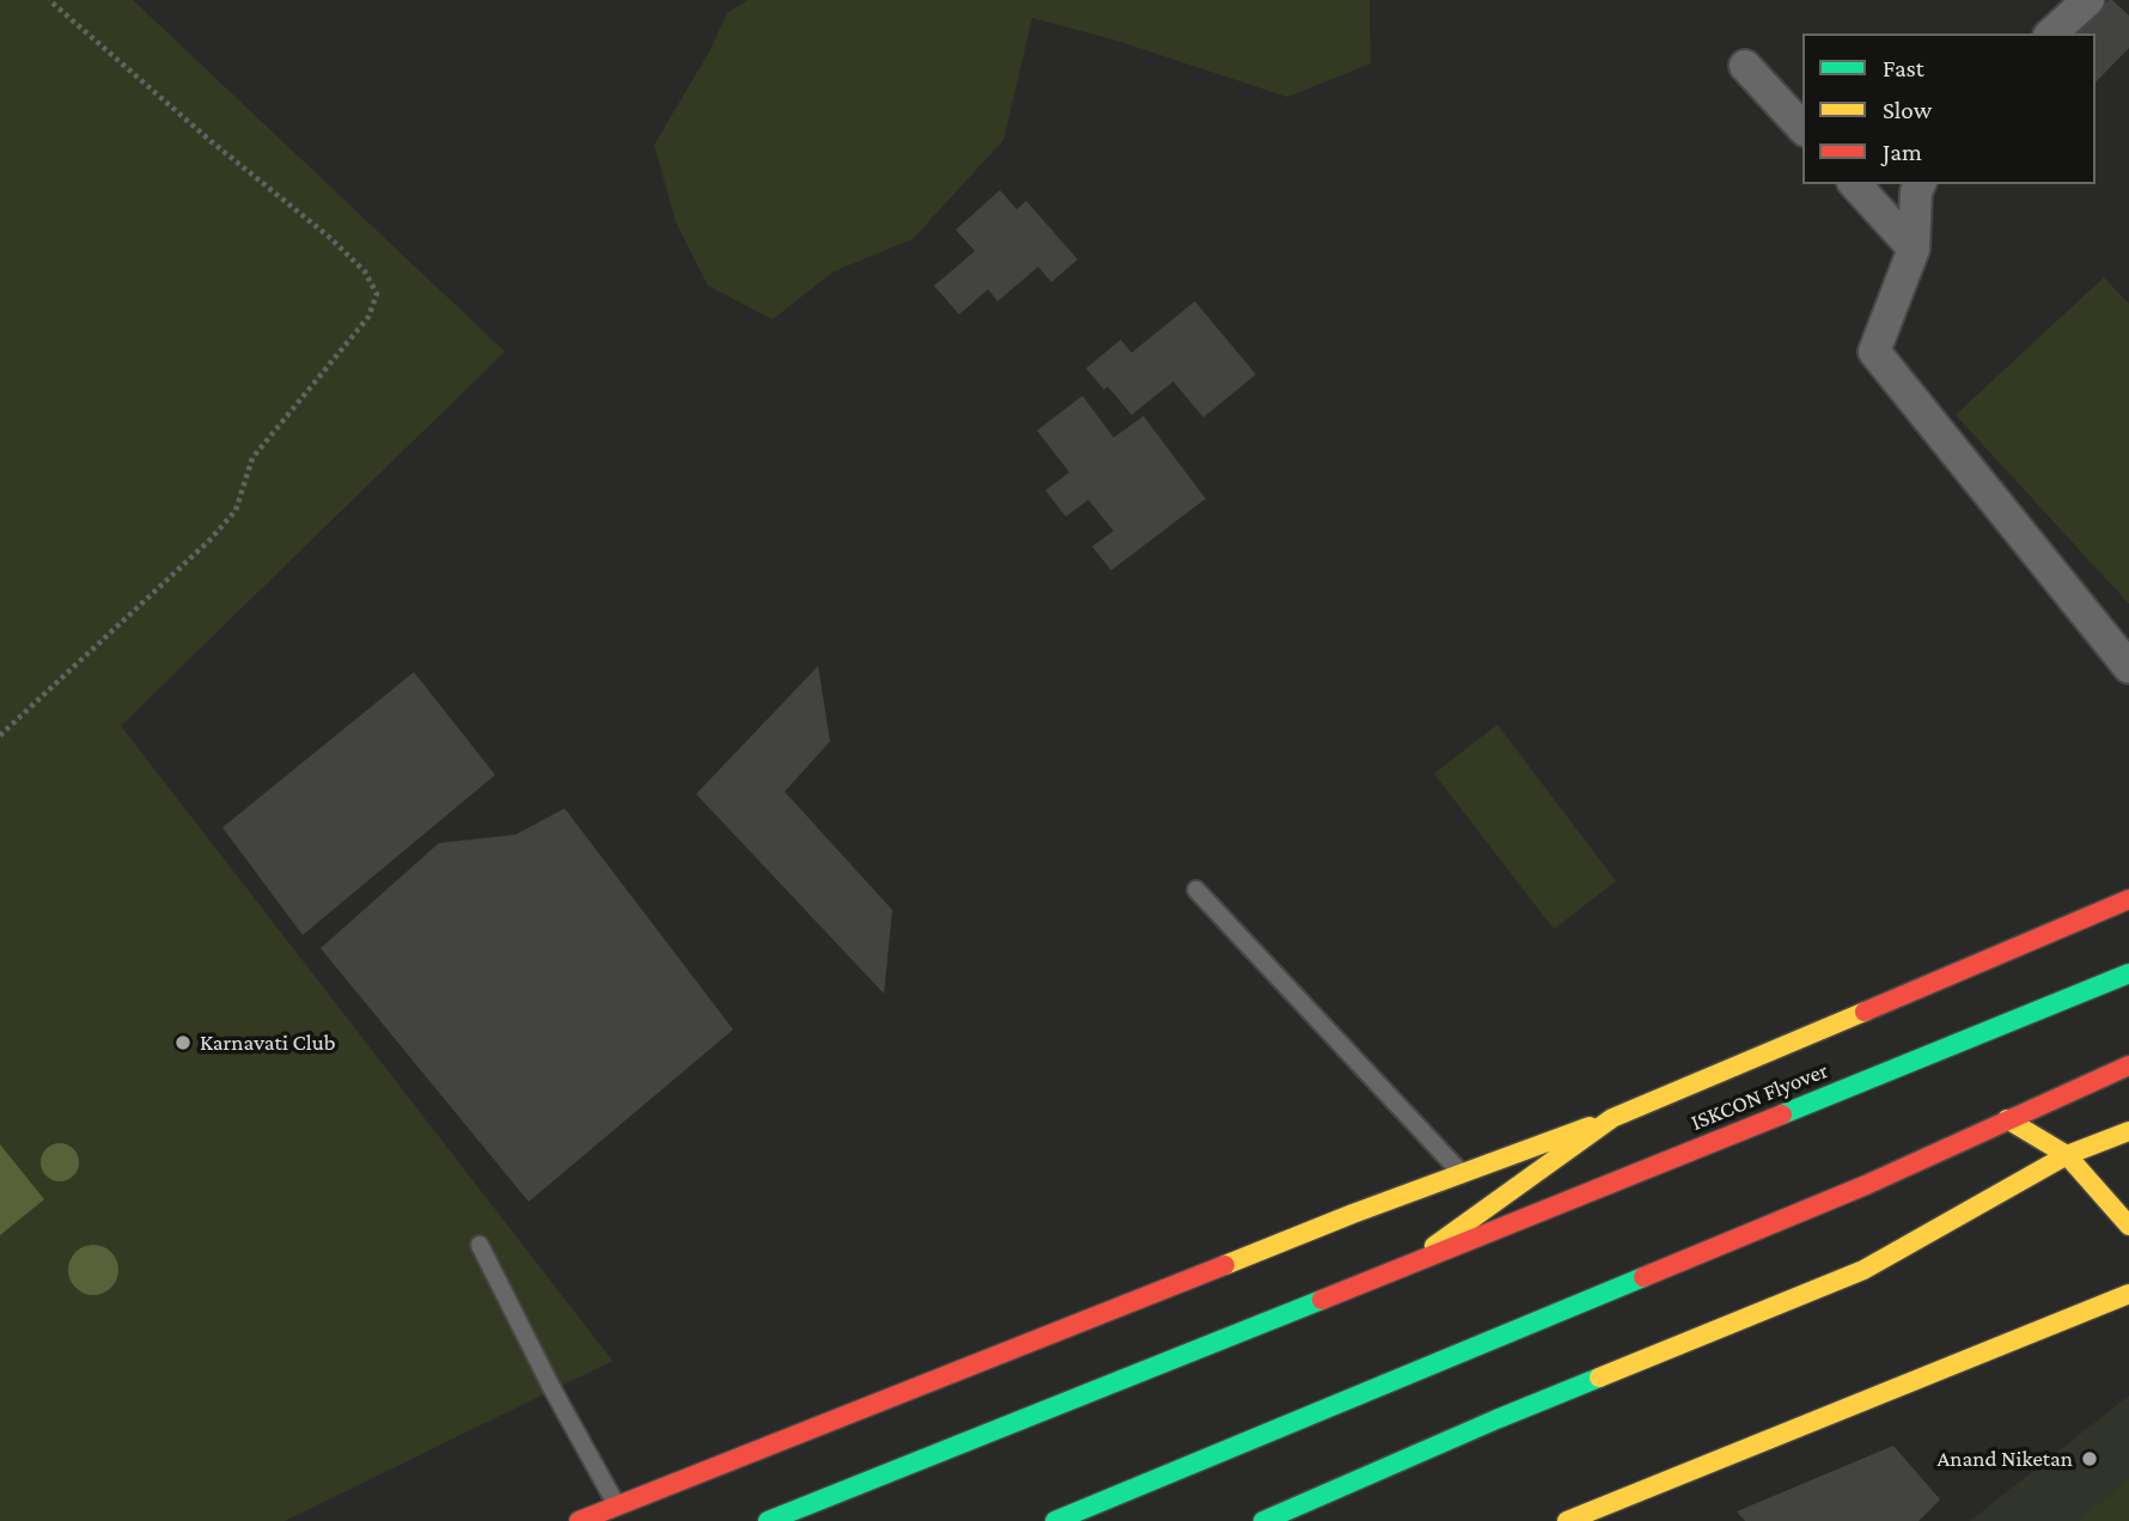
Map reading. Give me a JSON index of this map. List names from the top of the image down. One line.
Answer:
{"streets":{"main road":["ISKCON Flyover"]},"places":["Karnavati Club","Anand Niketan"],"legend":["Fast","Slow","Jam"]}
